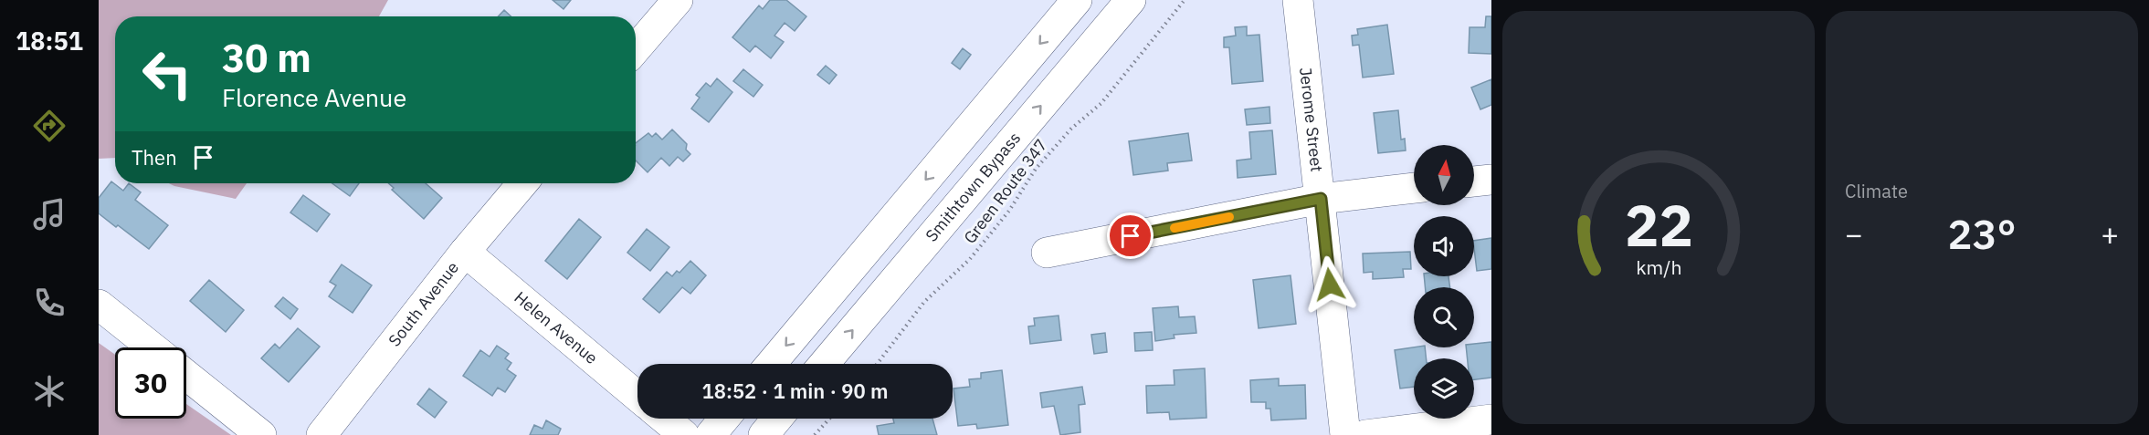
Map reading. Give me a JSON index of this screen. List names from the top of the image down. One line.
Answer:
{"streets":{"main road":["Jerome Street","Smithtown Bypass","South Avenue","Helen Avenue"],"path":["Green Route 347"]},"crossings":[["South Avenue","Helen Avenue"]],"north":"top","page":{"tabs":"18:51","tile":"Climate","turn":["30 m","Florence Avenue"],"then":"Then","heat":["−","23°","+"],"limit":"30","trip":"18:52 · 1 min · 90 m","gauge":["22","km/h"]}}
